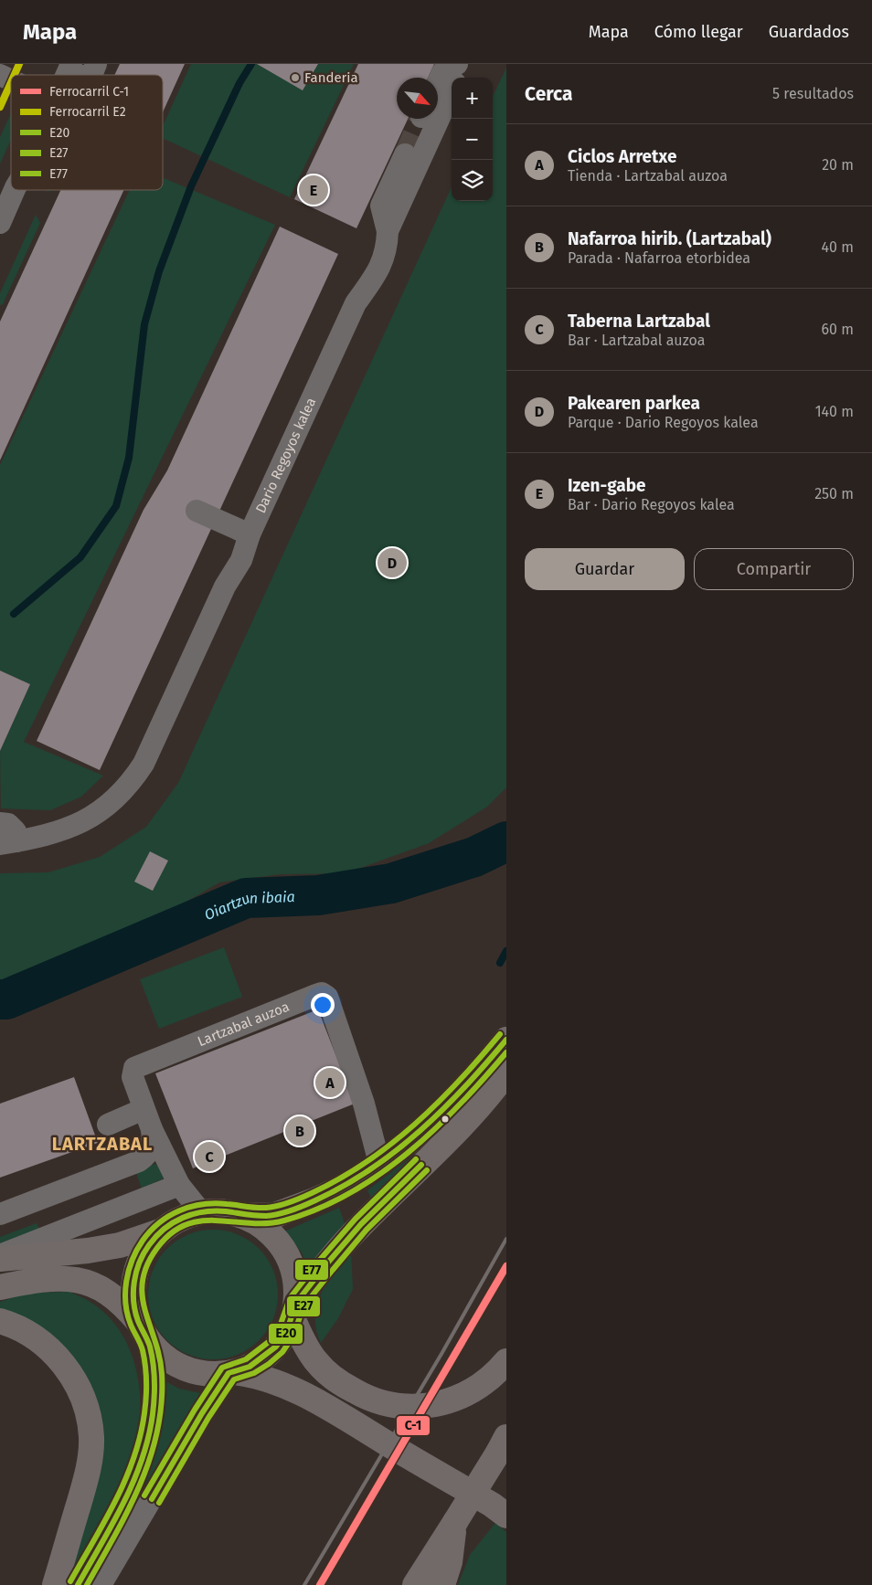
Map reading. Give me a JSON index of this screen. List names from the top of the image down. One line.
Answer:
{"streets":{"street":["Dario Regoyos kalea","Lartzabal auzoa"]},"districts":["LARTZABAL"],"water":["Oiartzun ibaia"],"places":["Fanderia"],"lines":["rail line E2","transit line E77","transit line E20","transit line E27","rail line C-1"],"legend":["Ferrocarril C-1","Ferrocarril E2","E20","E27","E77"],"north":"bottom right","page":{"header":"Mapa","nav":["Mapa","Cómo llegar","Guardados"],"heading":["Cerca","5 resultados"],"map_buttons":["+","−"],"list":[{"mark":"A","name":"Ciclos Arretxe","note":"Tienda · Lartzabal auzoa","value":"20 m"},{"mark":"B","name":"Nafarroa hirib. (Lartzabal)","note":"Parada · Nafarroa etorbidea","value":"40 m"},{"mark":"C","name":"Taberna Lartzabal","note":"Bar · Lartzabal auzoa","value":"60 m"},{"mark":"D","name":"Pakearen parkea","note":"Parque · Dario Regoyos kalea","value":"140 m"},{"mark":"E","name":"Izen-gabe","note":"Bar · Dario Regoyos kalea","value":"250 m"}],"pins":["E","D","A","B","C"],"buttons":["Guardar","Compartir"]}}
